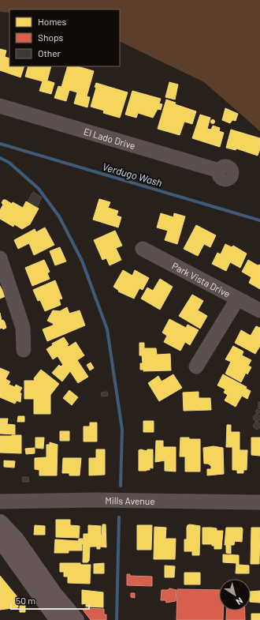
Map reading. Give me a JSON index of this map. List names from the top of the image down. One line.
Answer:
{"streets":{"street":["El Lado Drive","Park Vista Drive","Mills Avenue"]},"water":["Verdugo Wash"],"legend":["Homes","Shops","Other"],"scale_bar":"50 m","north":"bottom right"}
